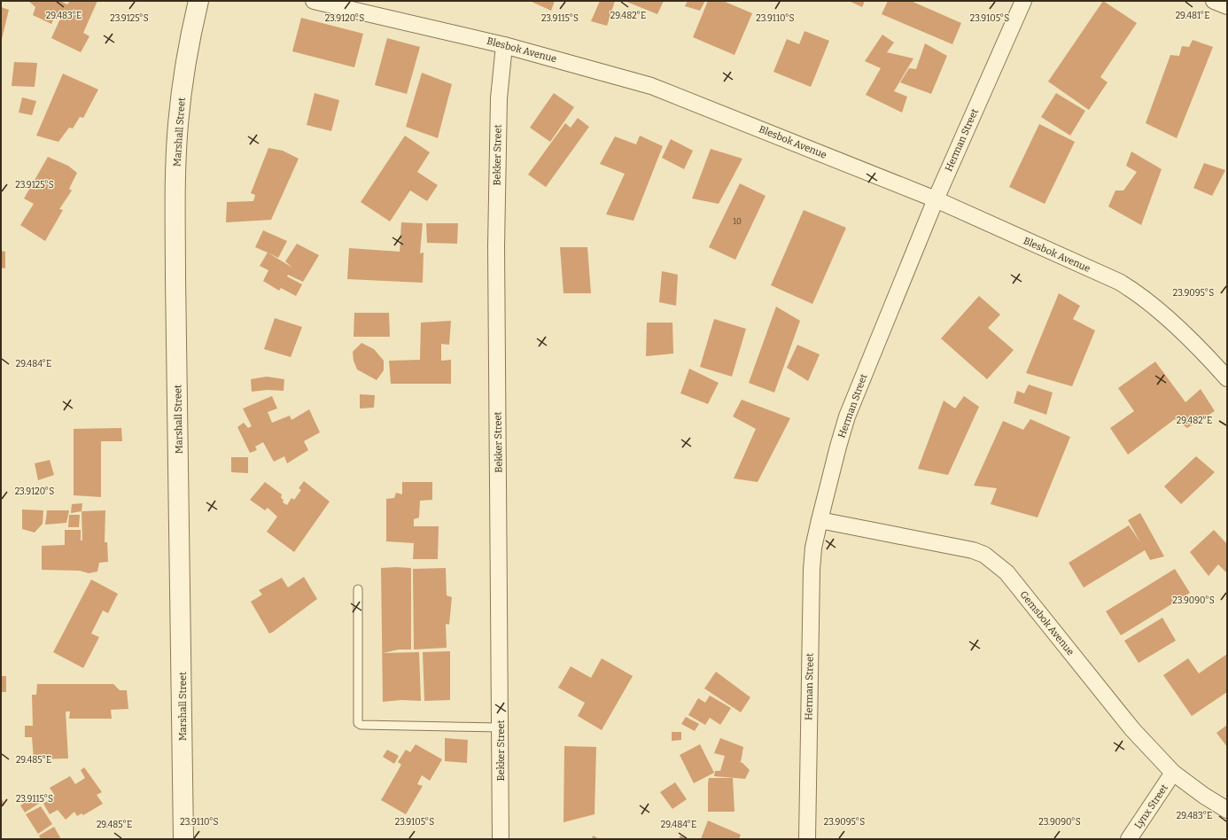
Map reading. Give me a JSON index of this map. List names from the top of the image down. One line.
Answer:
{"streets":{"street":["Blesbok Avenue","Marshall Street","Herman Street","Bekker Street","Gemsbok Avenue","Lynx Street"]},"crossings":[["Blesbok Avenue","Herman Street"],["Blesbok Avenue","Bekker Street"],["Herman Street","Gemsbok Avenue"],["Gemsbok Avenue","Lynx Street"]],"house_numbers":["10"],"coordinates":["29.481°E","29.483°E","29.482°E","23.9125°S","23.9120°S","23.9115°S","23.9110°S","23.9105°S","23.9095°S","29.484°E","23.9090°S","29.485°E"]}
